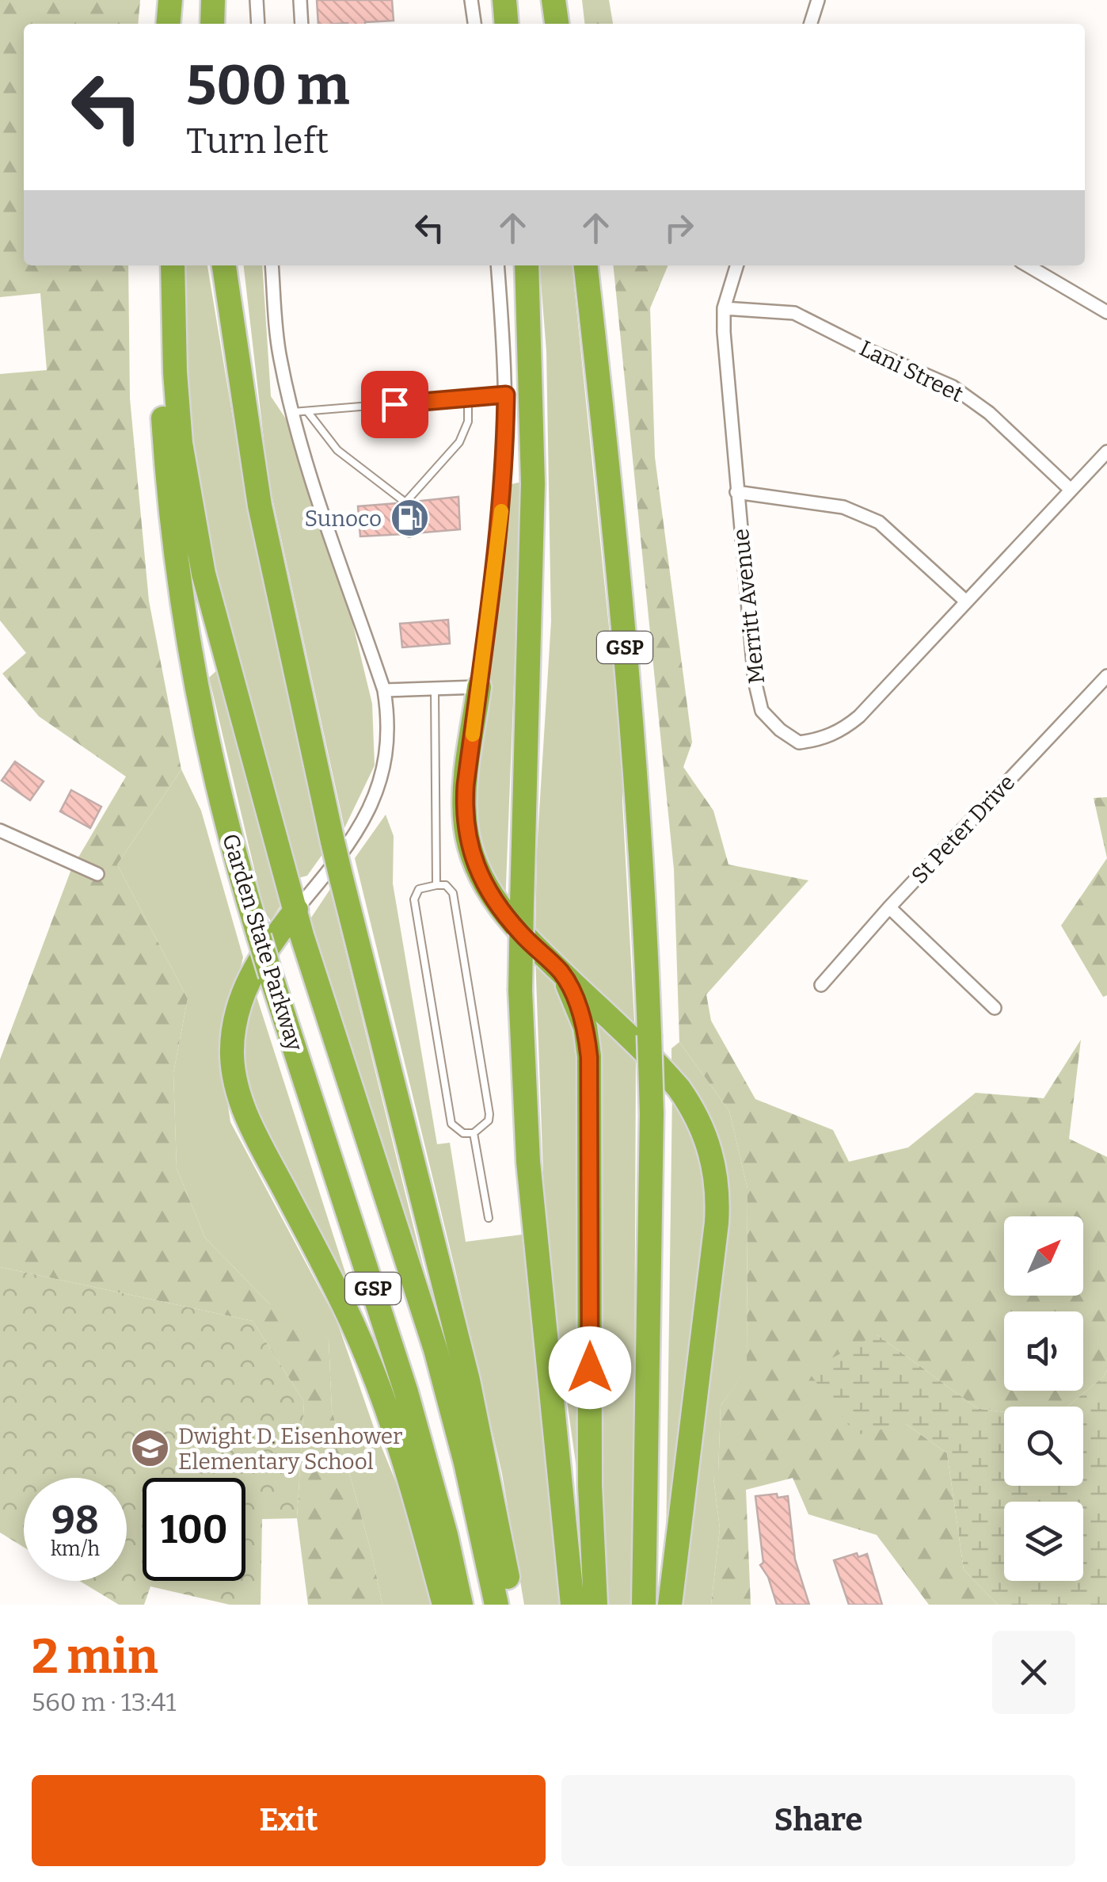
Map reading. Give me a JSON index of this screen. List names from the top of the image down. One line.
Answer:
{"streets":{"highway":["GSP","Garden State Parkway"],"street":["Lani Street","Merritt Avenue","St Peter Drive"]},"crossings":[["Lani Street","Merritt Avenue"]],"places":{"fuel station":["Sunoco"],"school or university":["Dwight D. Eisenhower Elementary School"]},"north":"top right","page":{"turn":["500 m","Turn left"],"speed":"98 km/h","limit":"100","heading":["2 min","560 m · 13:41"],"buttons":["Exit","Share"]}}
